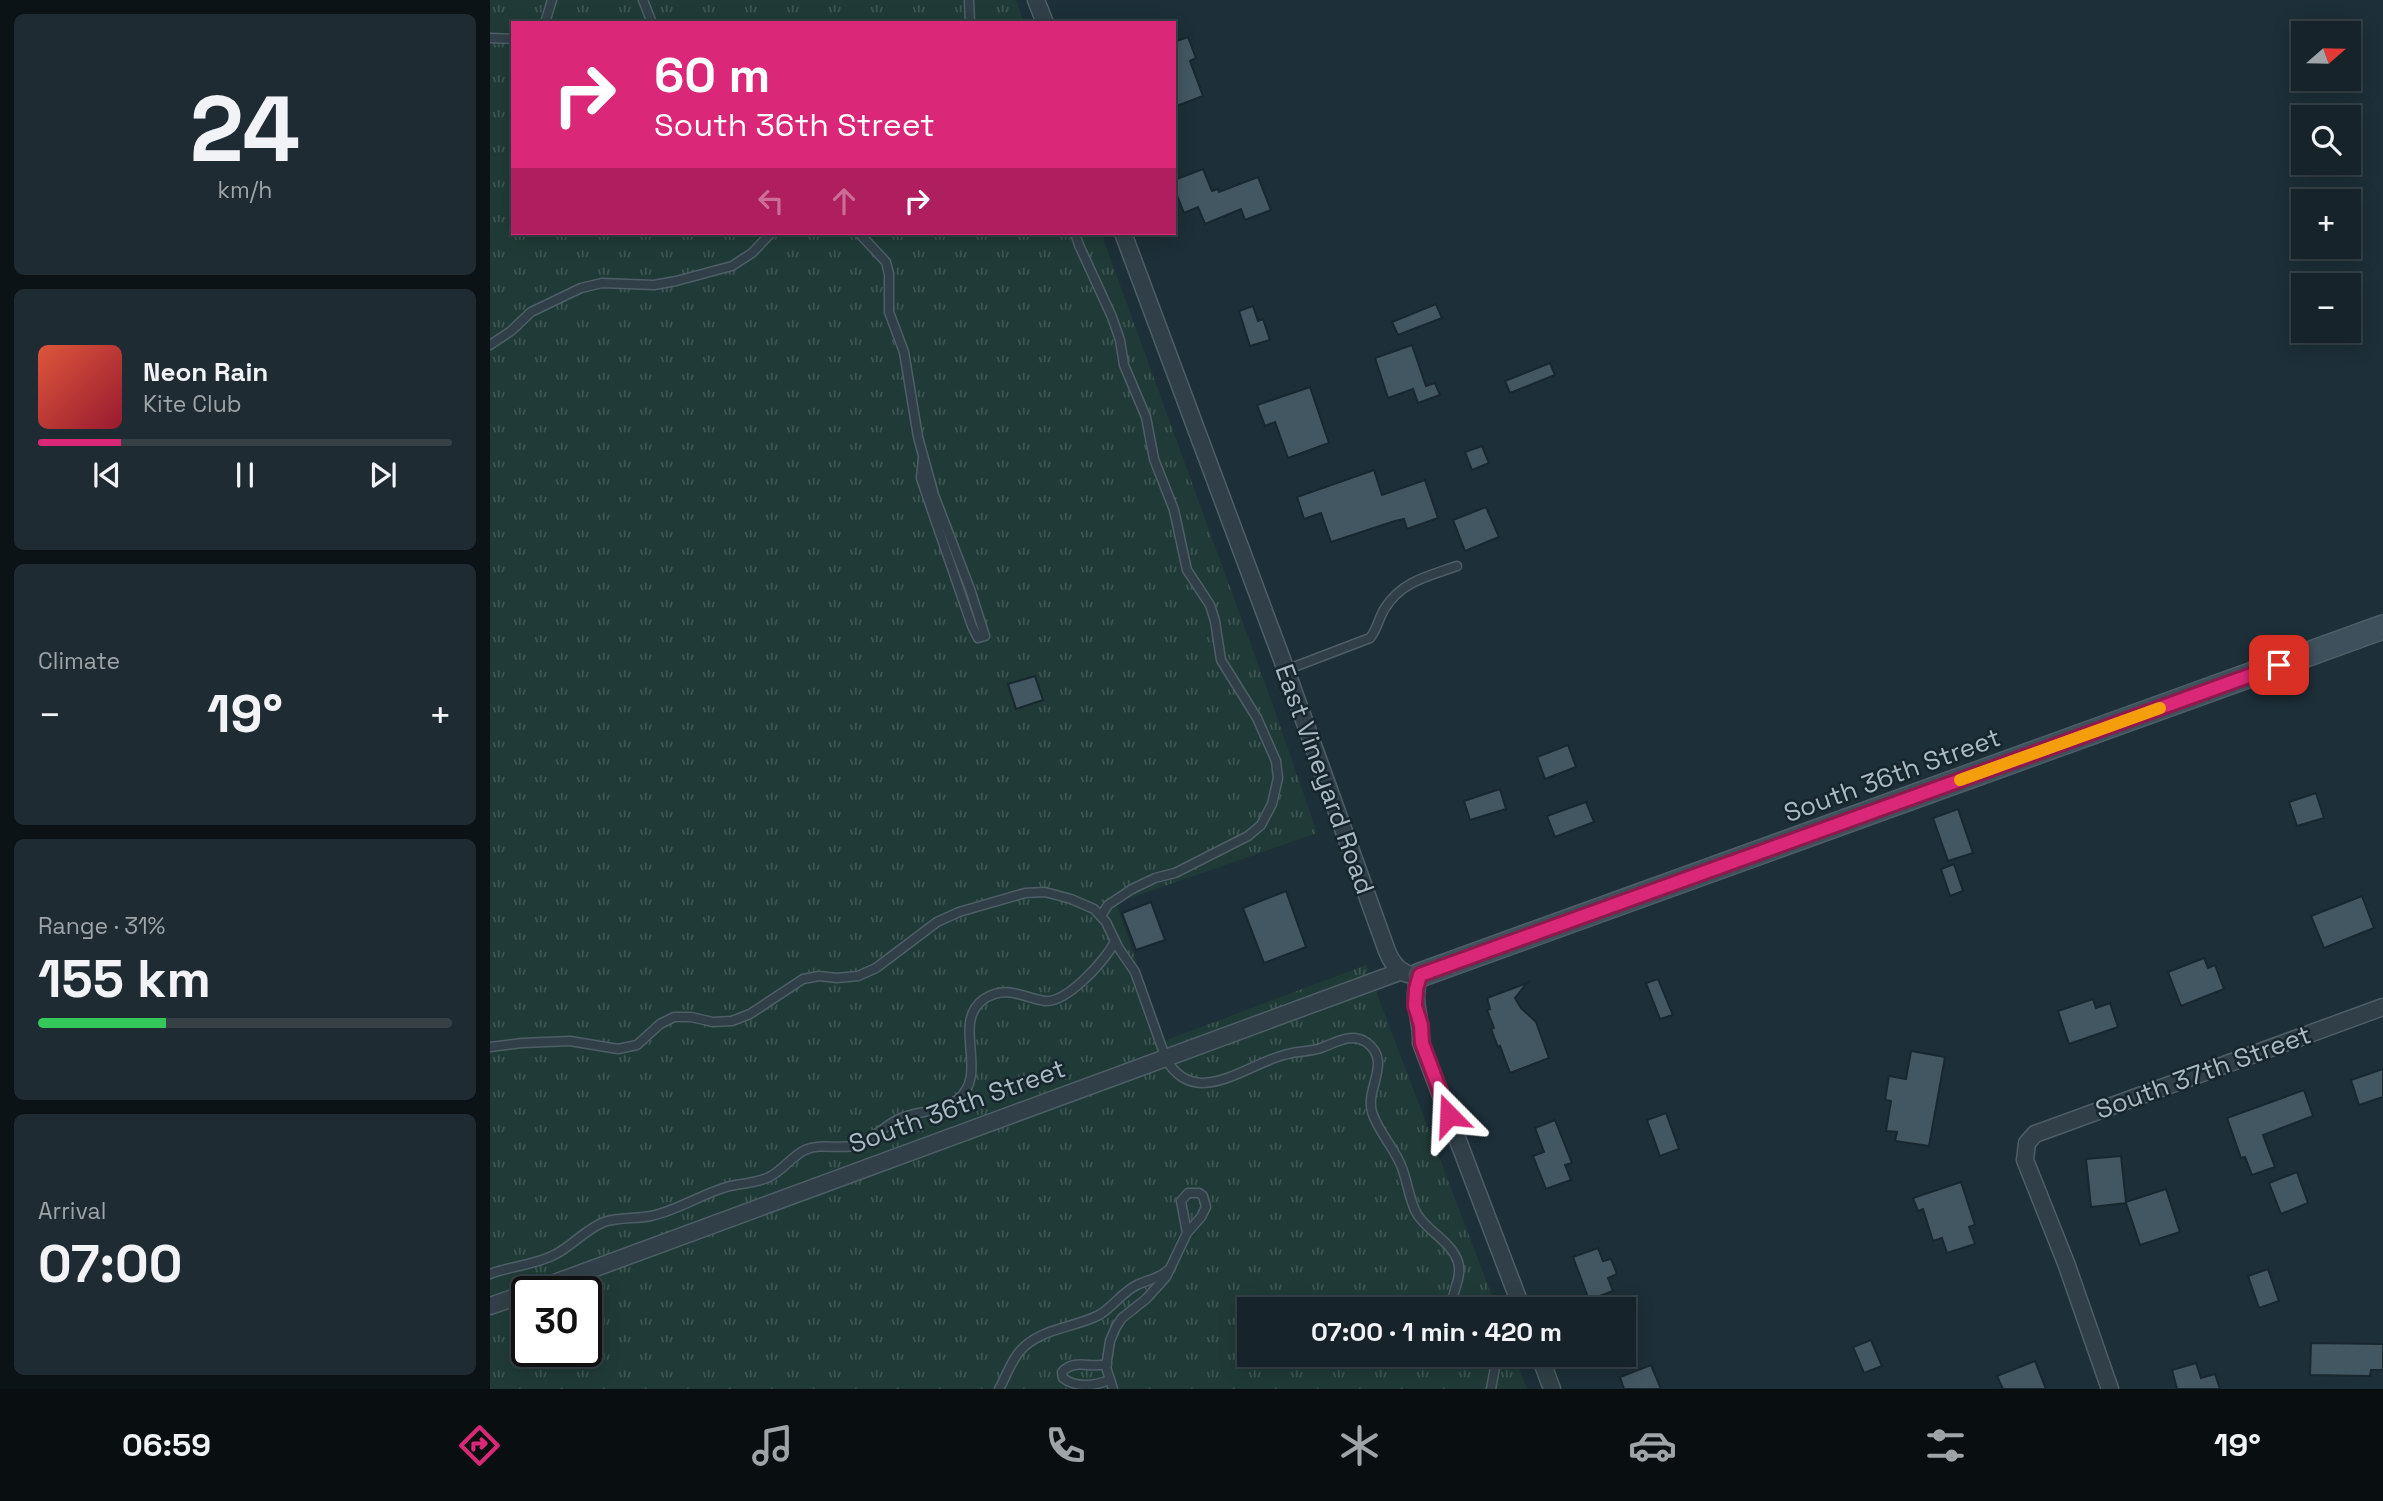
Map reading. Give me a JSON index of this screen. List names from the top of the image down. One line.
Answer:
{"streets":{"street":["South 36th Street","East Vineyard Road","South 37th Street"]},"crossings":[["South 36th Street","East Vineyard Road"]],"north":"right","page":{"tile":[["24","km/h"],"Climate",["Range · 31%","155 km"],["Arrival","07:00"]],"map_buttons":["+","−"],"turn":["60 m","South 36th Street"],"song":["Neon Rain","Kite Club"],"heat":["−","19°","+"],"limit":"30","trip":"07:00 · 1 min · 420 m","tabs":["06:59","19°"]}}
